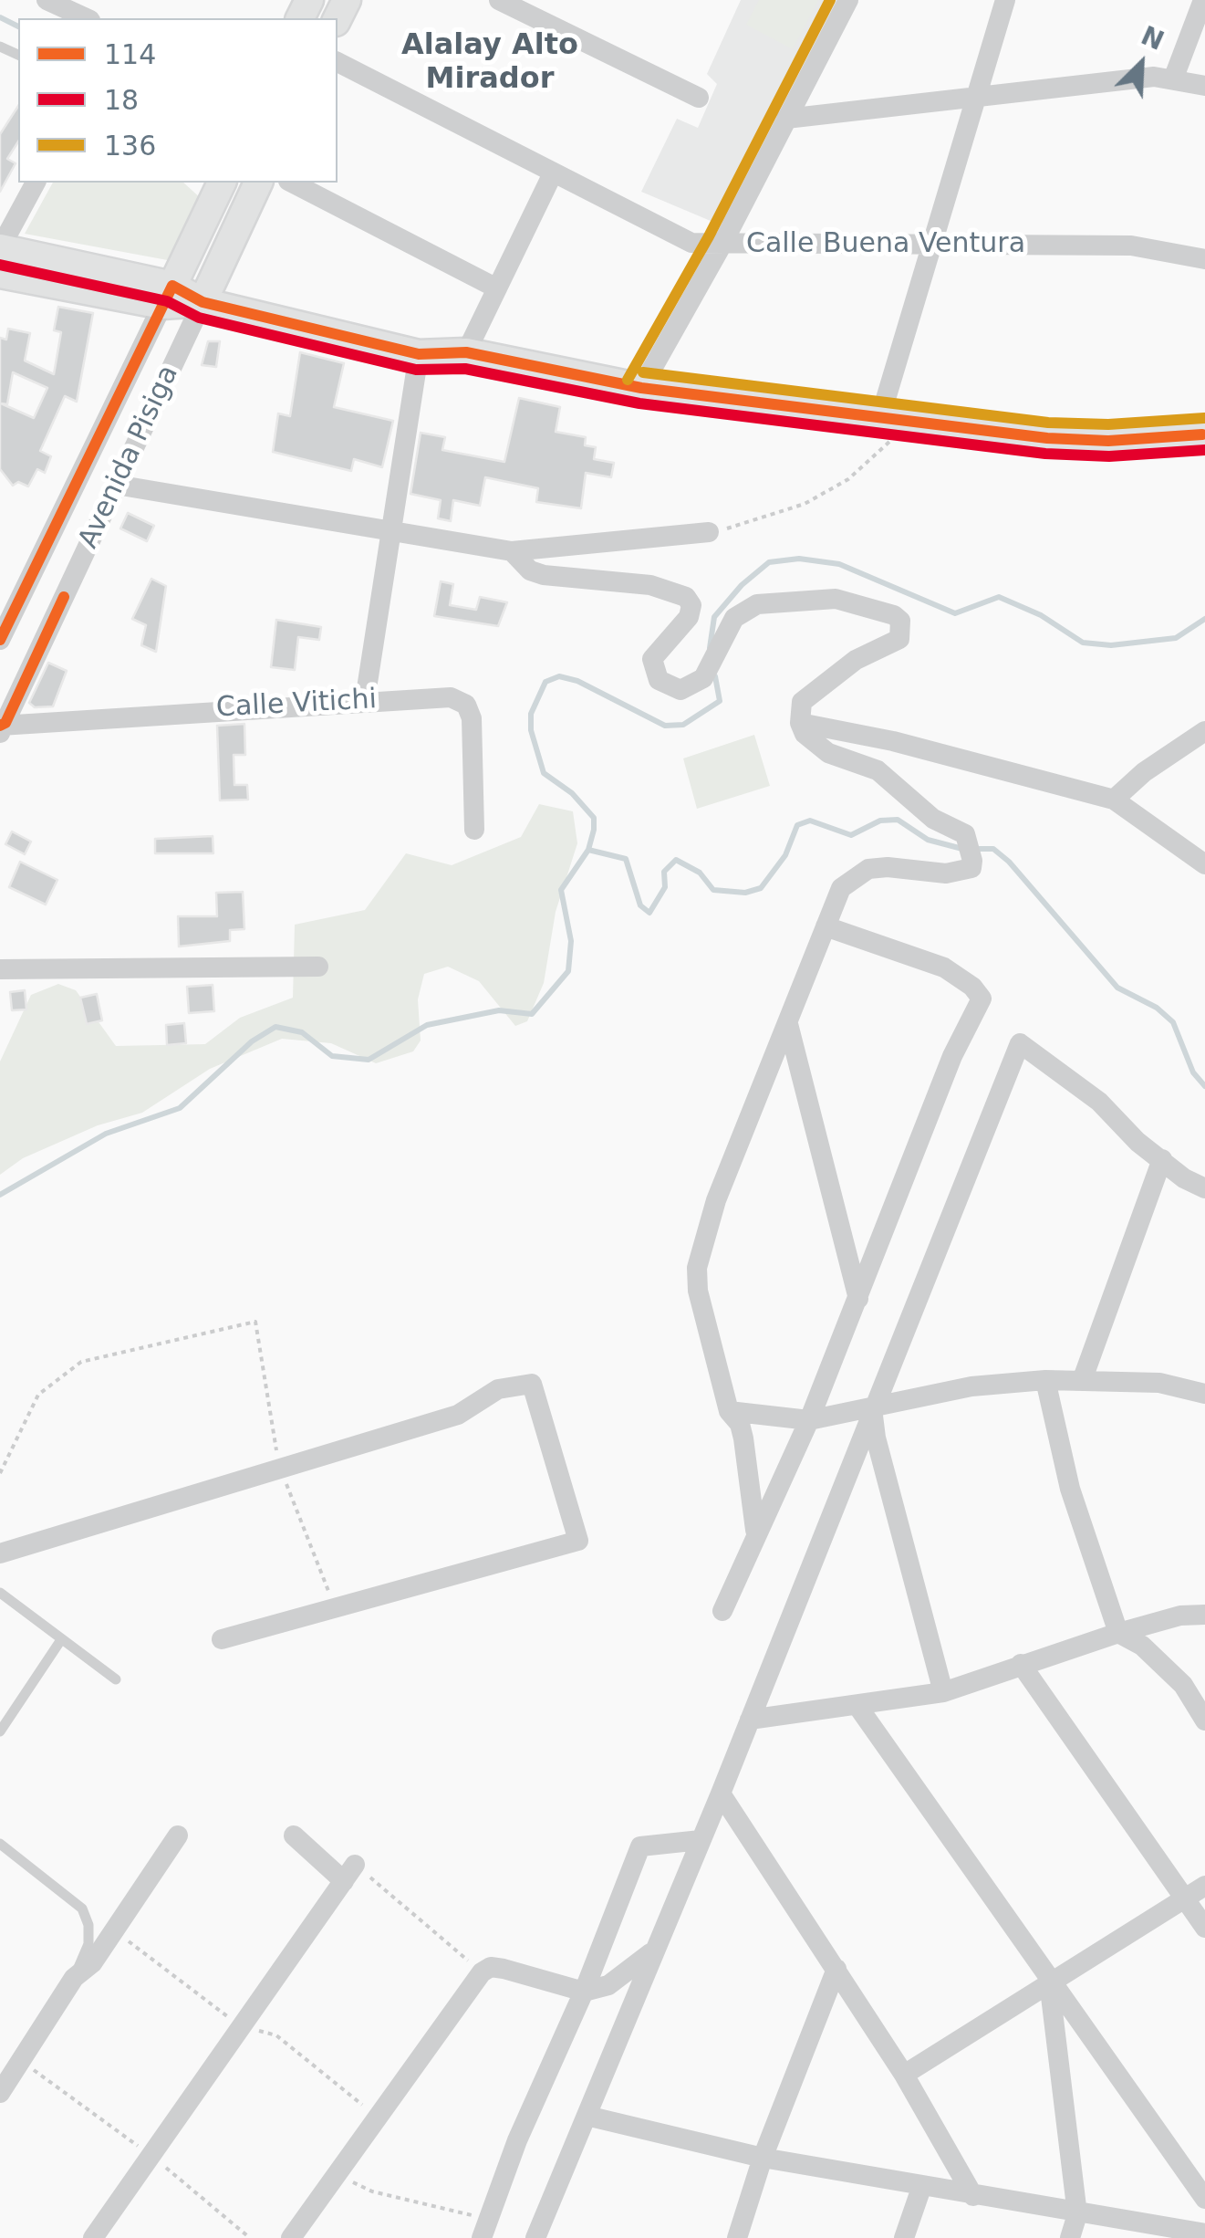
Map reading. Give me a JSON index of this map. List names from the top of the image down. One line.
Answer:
{"streets":{"street":["Calle Buena Ventura","Avenida Pisiga","Calle Vitichi"]},"crossings":[["Avenida Pisiga","Calle Vitichi"]],"districts":["Alalay Alto Mirador"],"lines":["transit line 136","transit line 18","transit line 114"],"legend":["114","18","136"],"north":"top right"}
